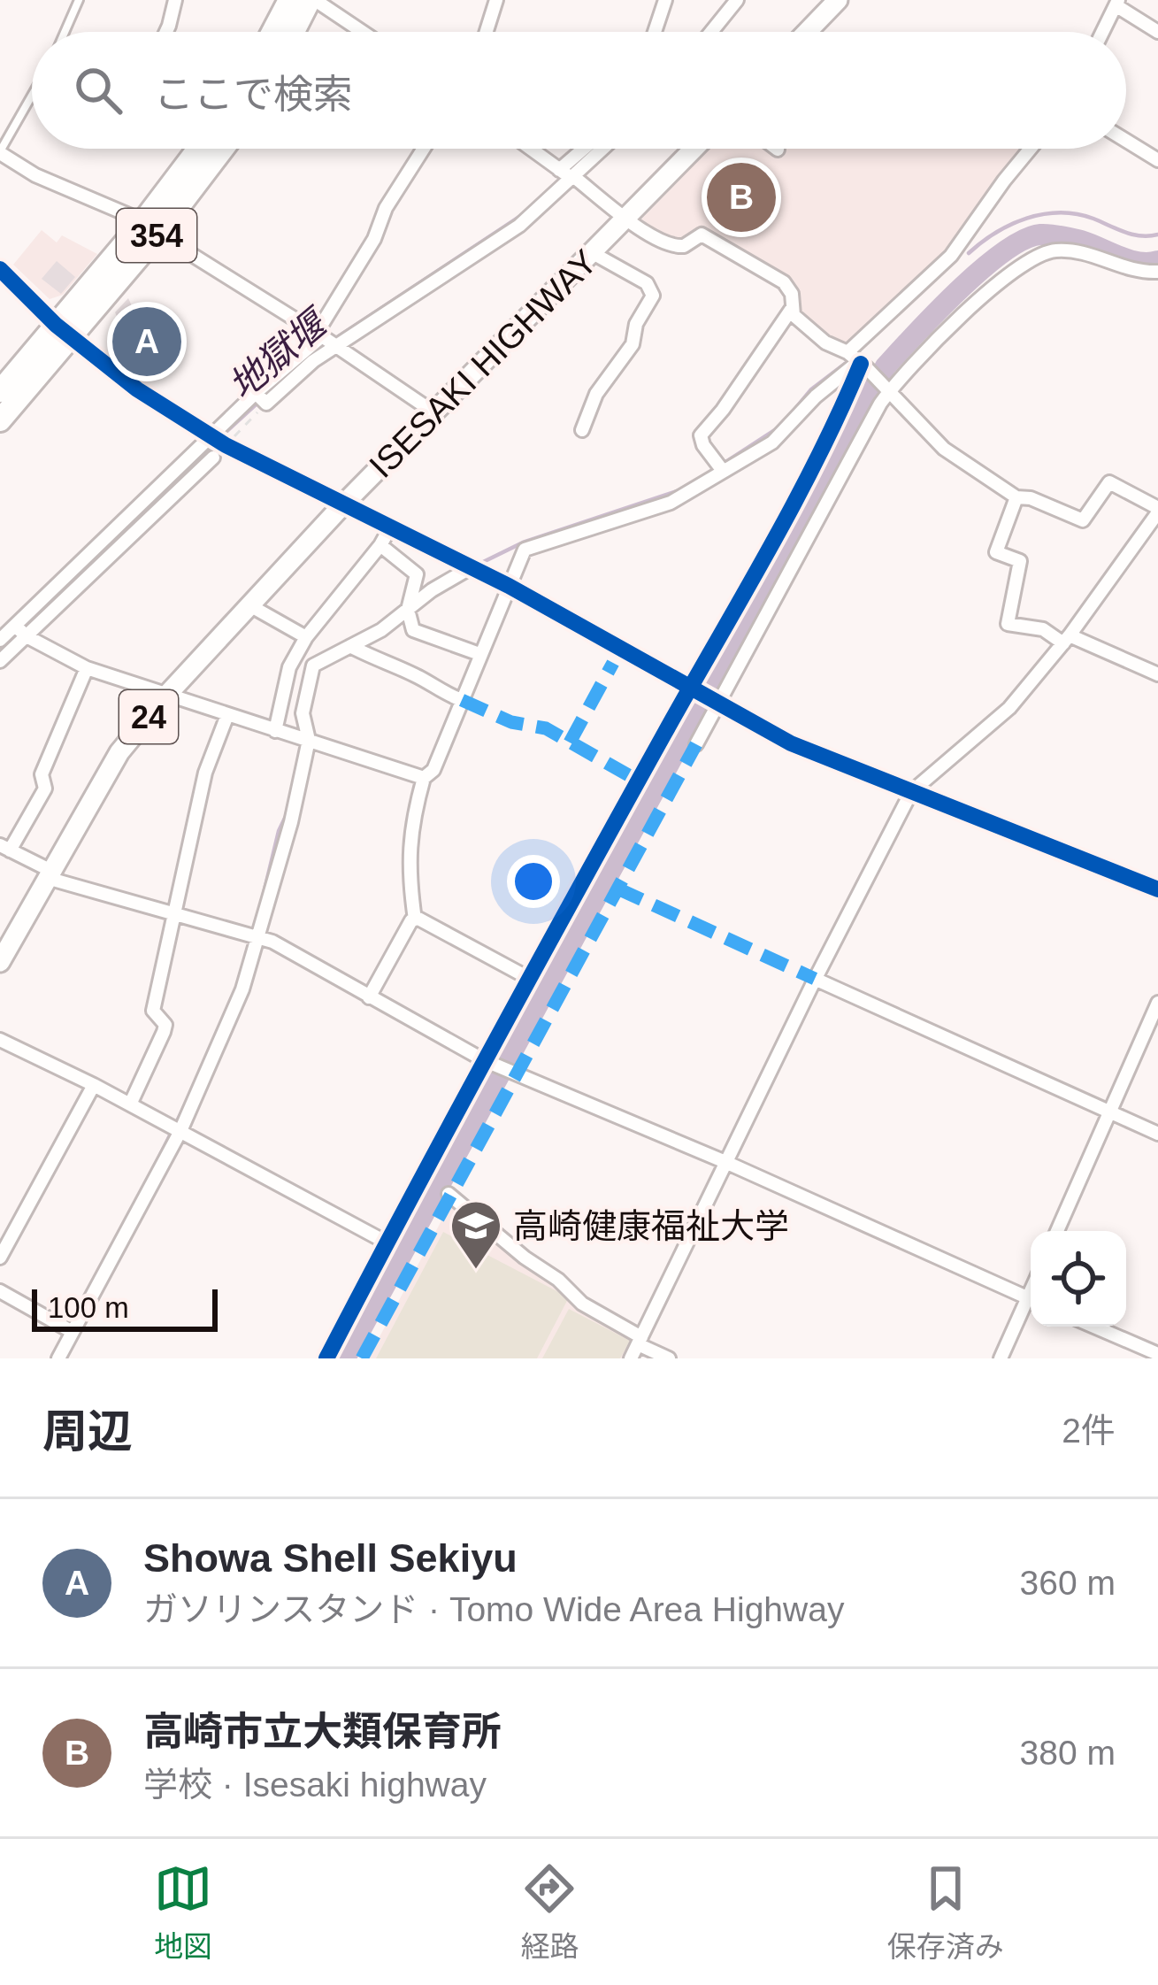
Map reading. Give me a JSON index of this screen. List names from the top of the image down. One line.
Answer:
{"streets":{"highway":["354"],"main road":["ISESAKI HIGHWAY","24"]},"water":["地獄堰"],"places":{"school or university":["高崎健康福祉大学"]},"scale_bar":"100 m","page":{"search":"ここで検索","pins":["B","A"],"scale":"100 m","heading":["周辺","2件"],"list":[{"mark":"A","name":"Showa Shell Sekiyu","note":"ガソリンスタンド · Tomo Wide Area Highway","value":"360 m"},{"mark":"B","name":"高崎市立大類保育所","note":"学校 · Isesaki highway","value":"380 m"}],"nav":["地図","経路","保存済み"]}}
